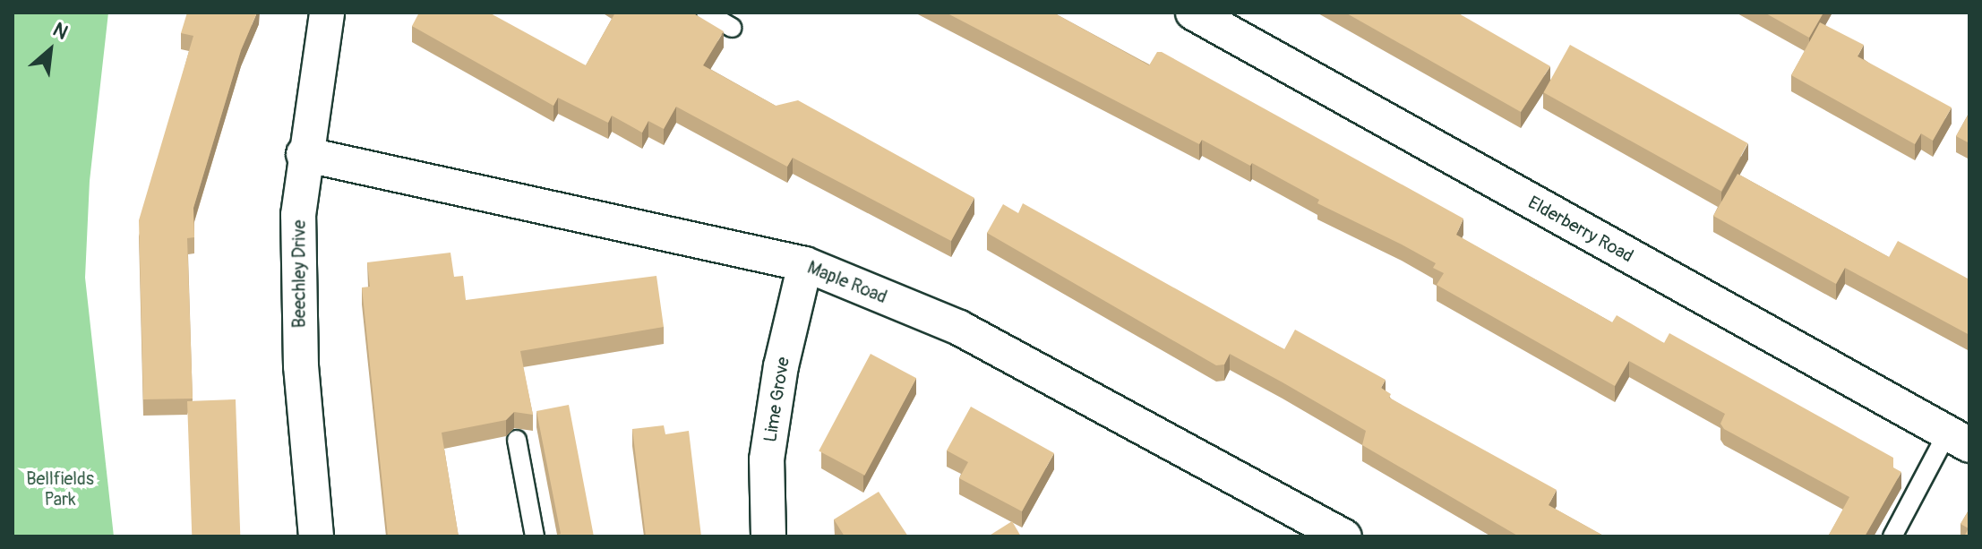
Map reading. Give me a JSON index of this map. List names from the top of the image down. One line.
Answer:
{"streets":{"street":["Elderberry Road","Beechley Drive","Maple Road","Lime Grove"]},"crossings":[["Beechley Drive","Maple Road"],["Maple Road","Lime Grove"]],"parks":["Bellfields Park"],"north":"top right"}
